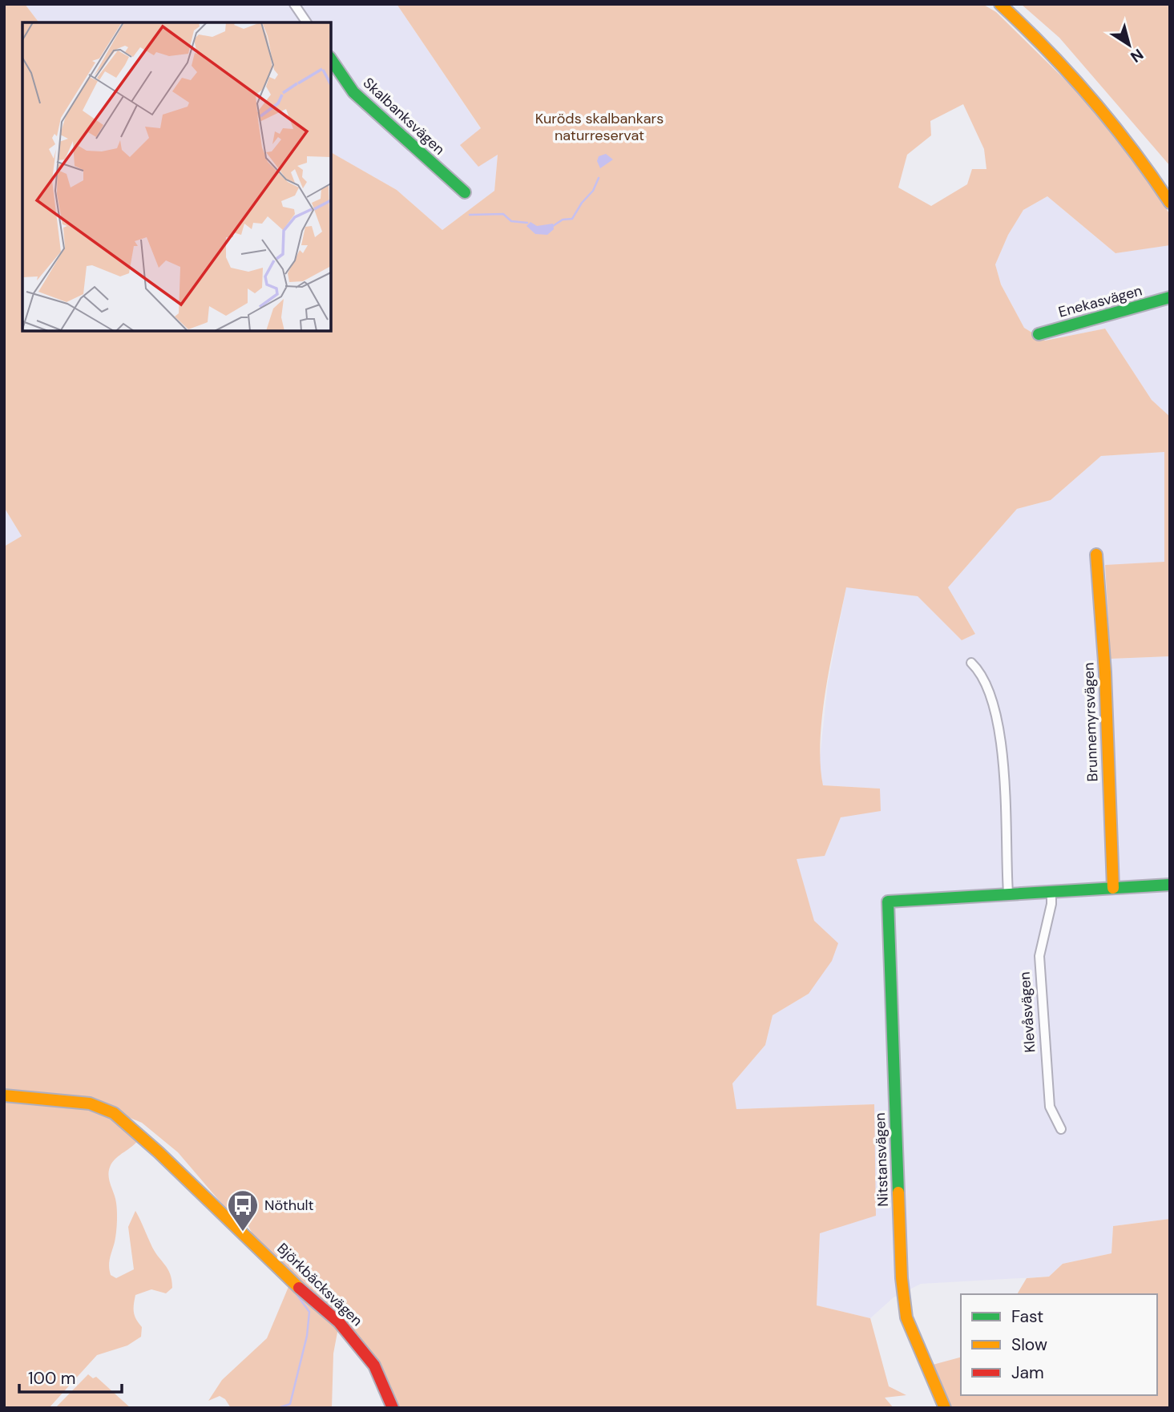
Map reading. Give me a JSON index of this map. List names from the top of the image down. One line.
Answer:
{"streets":{"street":["Skalbanksvägen","Enekasvägen","Brunnemyrsvägen","Klevåsvägen","Nitstansvägen","Björkbäcksvägen"]},"parks":["Kuröds skalbankars naturreservat"],"places":{"bus stop":["Nöthult"]},"legend":["Fast","Slow","Jam"],"scale_bar":"100 m","north":"bottom right"}
